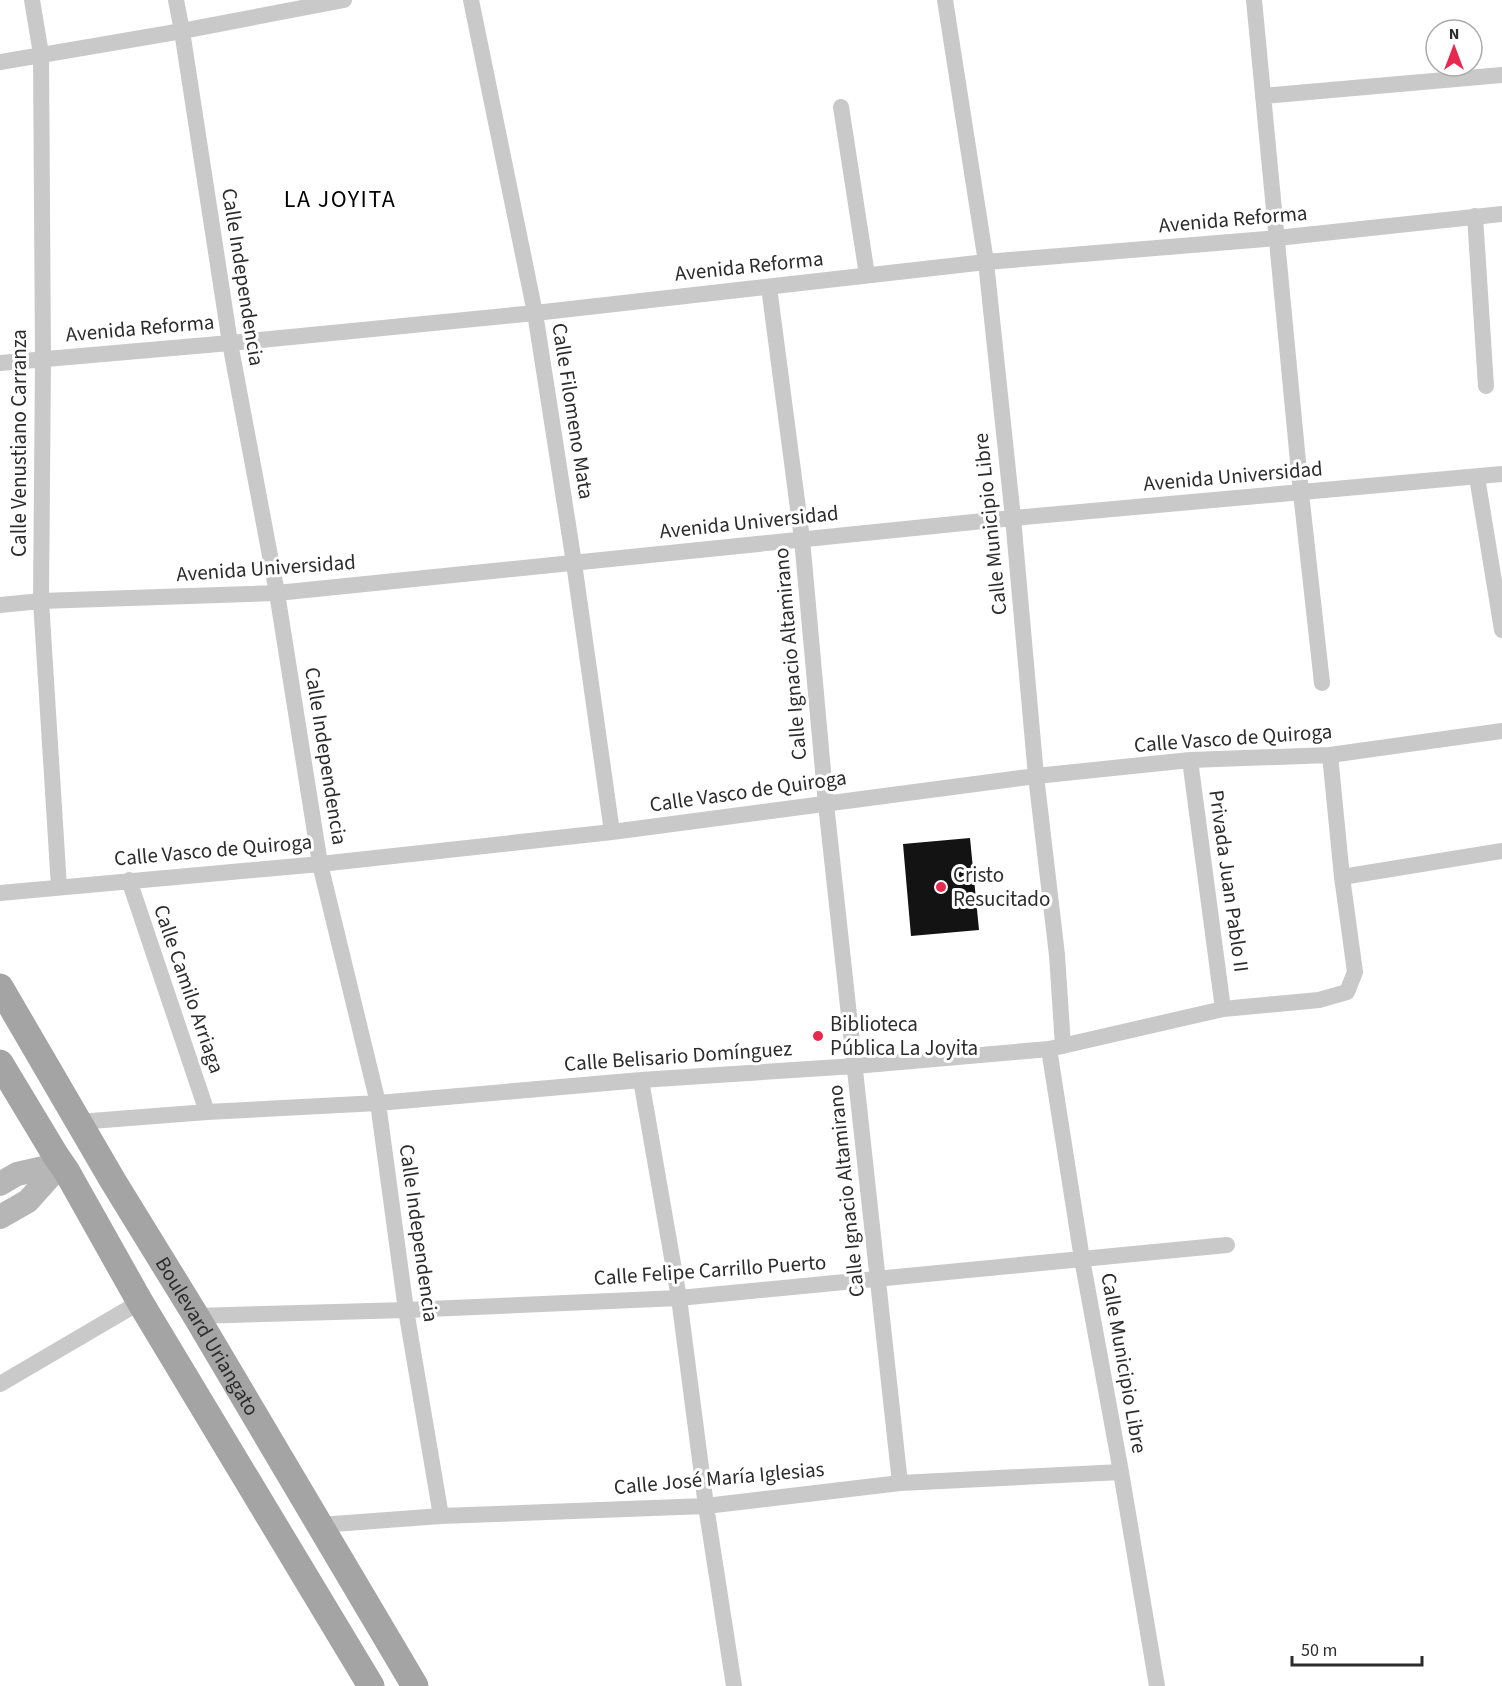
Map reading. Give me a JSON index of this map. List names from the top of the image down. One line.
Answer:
{"streets":{"main road":["Boulevard Uriangato"],"street":["Avenida Reforma","Calle Independencia","Calle Filomeno Mata","Calle Venustiano Carranza","Avenida Universidad","Calle Municipio Libre","Calle Ignacio Altamirano","Calle Vasco de Quiroga","Privada Juan Pablo II","Calle Camilo Arriaga","Calle Belisario Domínguez","Calle Felipe Carrillo Puerto","Calle José María Iglesias"]},"crossings":[["Avenida Reforma","Calle Independencia"],["Avenida Reforma","Calle Filomeno Mata"],["Avenida Reforma","Calle Venustiano Carranza"],["Avenida Reforma","Calle Municipio Libre"],["Avenida Reforma","Calle Ignacio Altamirano"],["Calle Independencia","Avenida Universidad"],["Calle Independencia","Calle Vasco de Quiroga"],["Calle Independencia","Calle Belisario Domínguez"],["Calle Independencia","Calle Felipe Carrillo Puerto"],["Calle Independencia","Calle José María Iglesias"],["Calle Filomeno Mata","Avenida Universidad"],["Calle Filomeno Mata","Calle Vasco de Quiroga"],["Calle Venustiano Carranza","Avenida Universidad"],["Calle Venustiano Carranza","Calle Vasco de Quiroga"],["Avenida Universidad","Calle Municipio Libre"],["Avenida Universidad","Calle Ignacio Altamirano"],["Calle Municipio Libre","Calle Vasco de Quiroga"],["Calle Municipio Libre","Calle Belisario Domínguez"],["Calle Municipio Libre","Calle Felipe Carrillo Puerto"],["Calle Municipio Libre","Calle José María Iglesias"],["Calle Ignacio Altamirano","Calle Vasco de Quiroga"],["Calle Ignacio Altamirano","Calle Belisario Domínguez"],["Calle Ignacio Altamirano","Calle Felipe Carrillo Puerto"],["Calle Ignacio Altamirano","Calle José María Iglesias"],["Calle Vasco de Quiroga","Privada Juan Pablo II"],["Calle Vasco de Quiroga","Calle Camilo Arriaga"],["Privada Juan Pablo II","Calle Belisario Domínguez"],["Calle Camilo Arriaga","Calle Belisario Domínguez"],["Calle Belisario Domínguez","Boulevard Uriangato"],["Calle Felipe Carrillo Puerto","Boulevard Uriangato"],["Boulevard Uriangato","Calle José María Iglesias"]],"districts":["LA JOYITA"],"places":["Cristo Resucitado","Biblioteca Pública La Joyita"],"scale_bar":"50 m","north":"top"}
